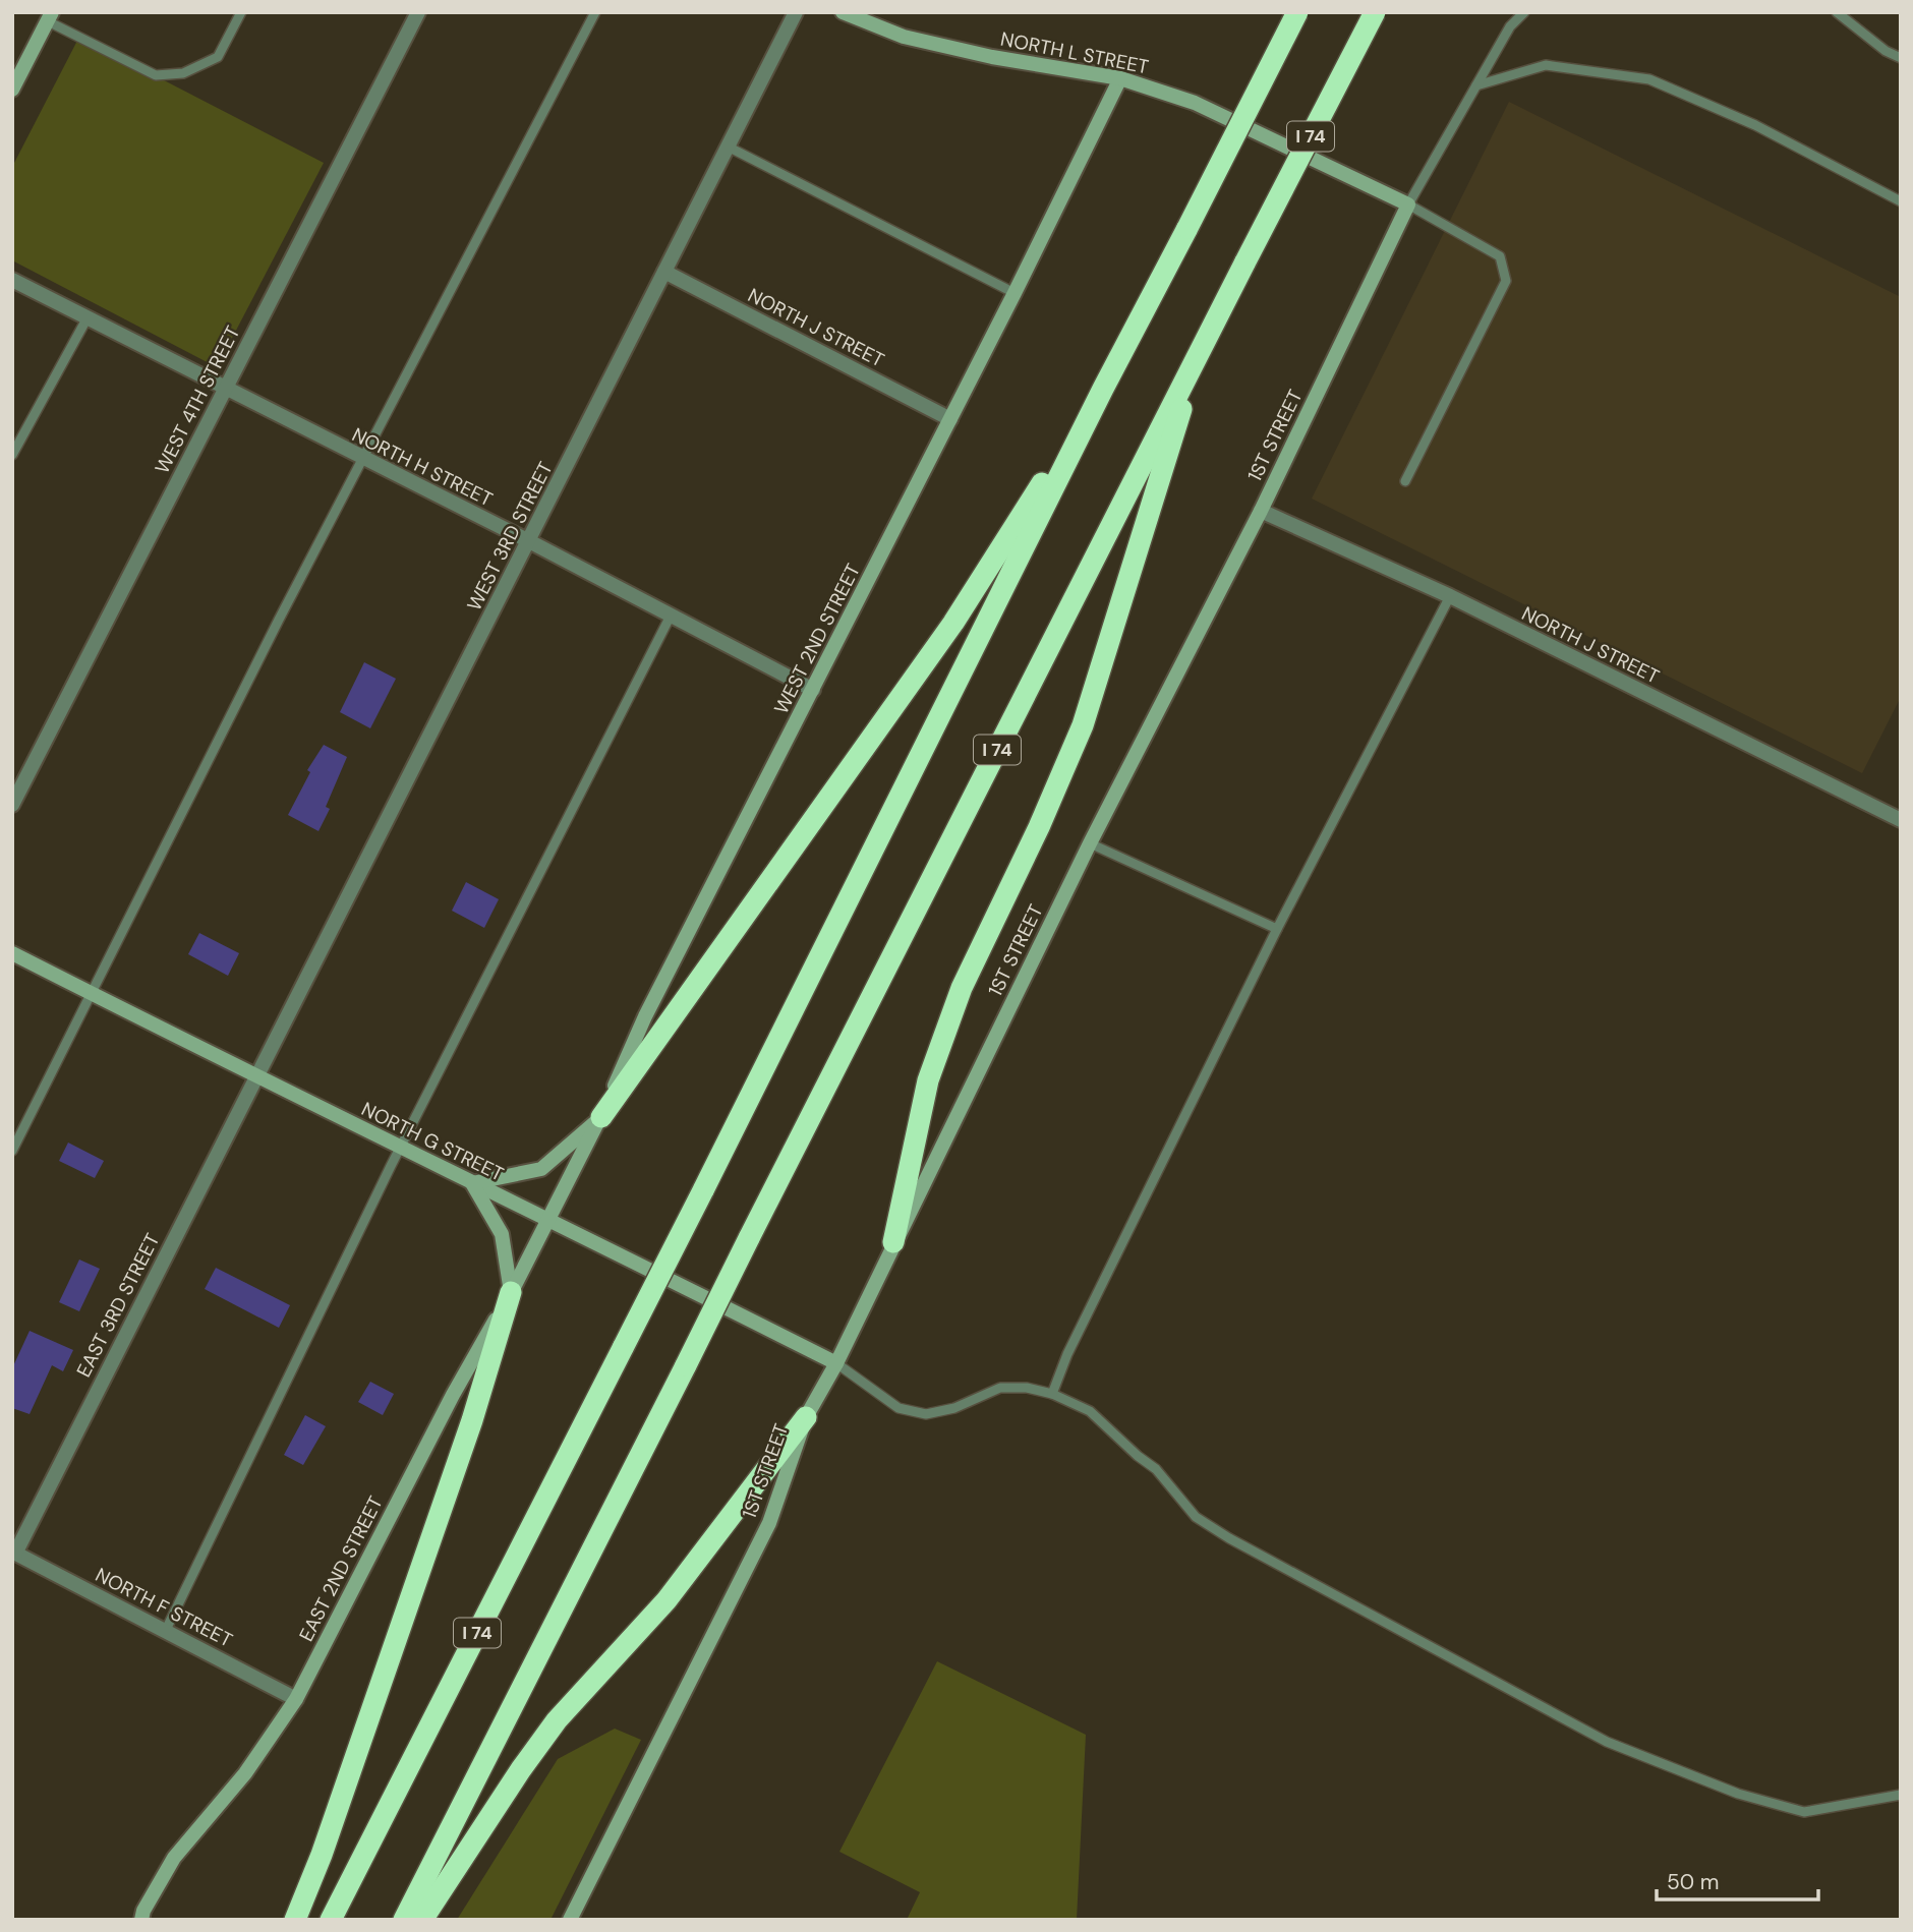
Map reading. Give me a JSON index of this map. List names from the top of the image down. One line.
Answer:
{"streets":{"highway":["I 74"],"street":["NORTH L STREET","NORTH J STREET","WEST 4TH STREET","1ST STREET","NORTH H STREET","WEST 3RD STREET","WEST 2ND STREET","NORTH G STREET","EAST 3RD STREET","EAST 2ND STREET","NORTH F STREET"]},"crossings":[["NORTH L STREET","1ST STREET"],["NORTH L STREET","WEST 2ND STREET"],["NORTH J STREET","1ST STREET"],["NORTH J STREET","WEST 3RD STREET"],["NORTH J STREET","WEST 2ND STREET"],["WEST 4TH STREET","NORTH H STREET"],["1ST STREET","NORTH G STREET"],["NORTH H STREET","WEST 3RD STREET"],["NORTH H STREET","WEST 2ND STREET"],["WEST 3RD STREET","NORTH G STREET"],["WEST 3RD STREET","EAST 3RD STREET"],["WEST 2ND STREET","NORTH G STREET"],["WEST 2ND STREET","EAST 2ND STREET"],["NORTH G STREET","EAST 3RD STREET"],["NORTH G STREET","EAST 2ND STREET"],["EAST 3RD STREET","NORTH F STREET"],["EAST 2ND STREET","NORTH F STREET"]],"scale_bar":"50 m"}
